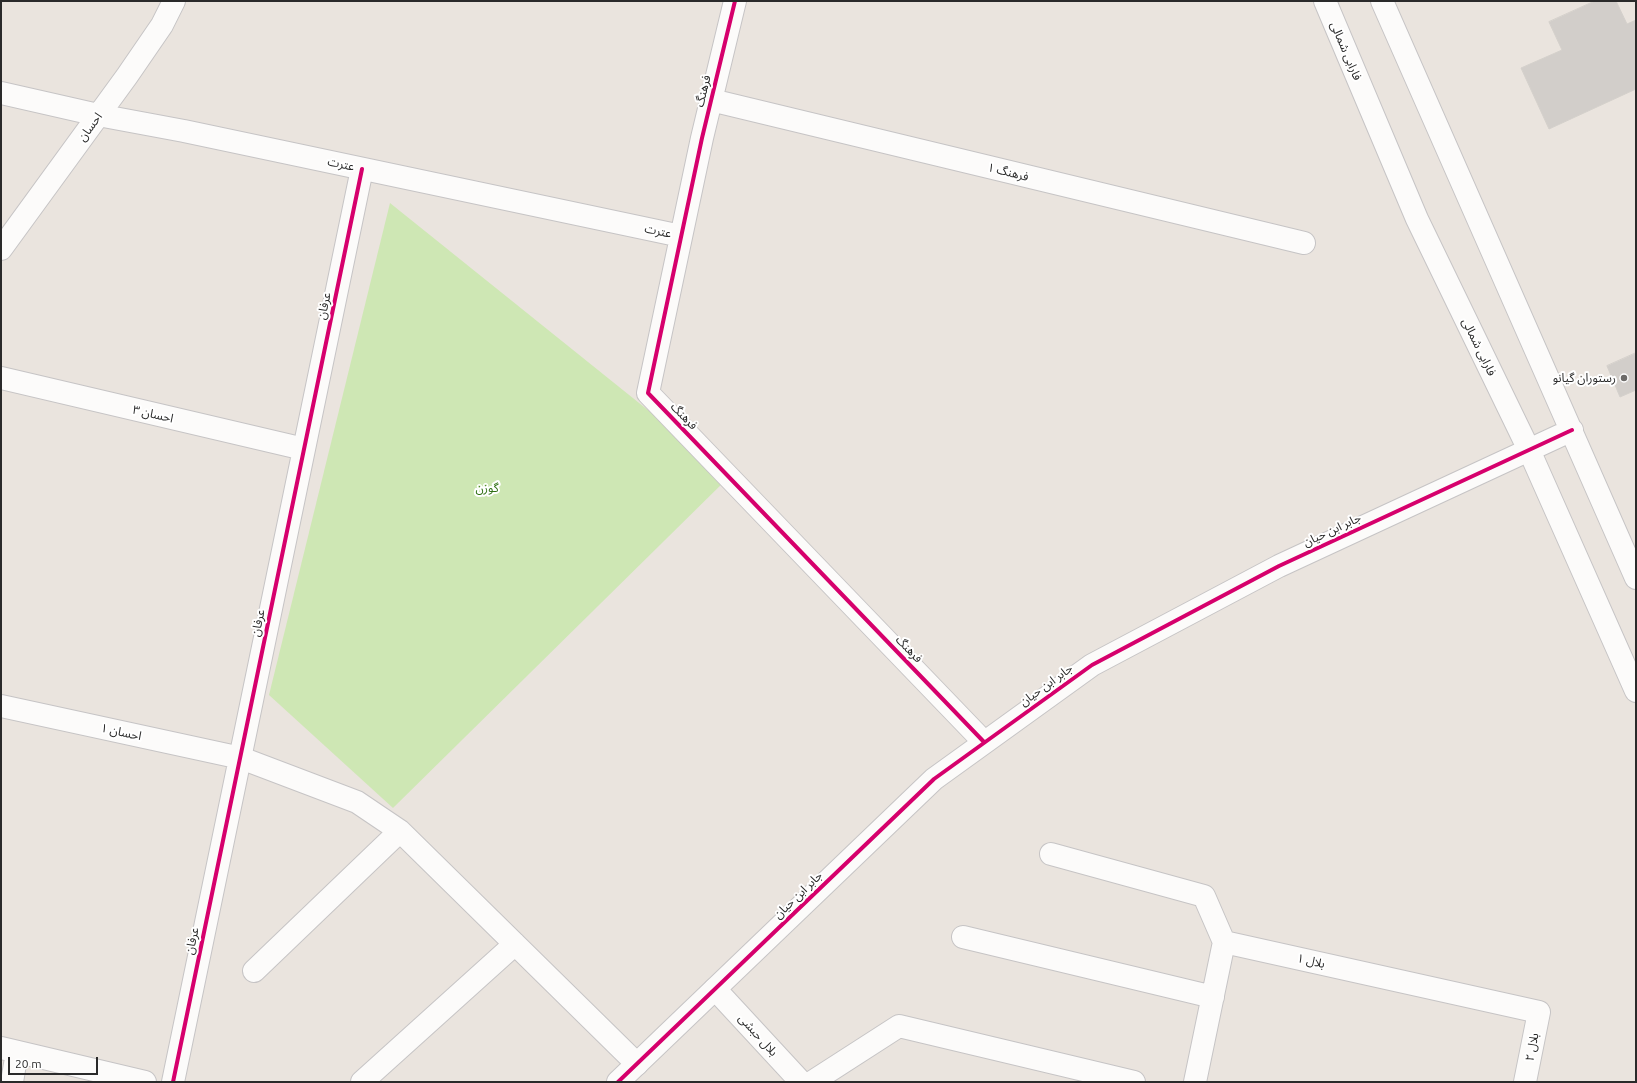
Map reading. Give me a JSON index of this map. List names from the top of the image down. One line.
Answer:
{"streets":{"street":["فارابی شمالی","فرهنگ","احسان","عترت","فرهنگ ۱","عرفان","احسان ۳","جابر ابن حیان","احسان ۱","بلال ۱","بلال حبشی","بلال ۲"]},"crossings":[["فارابی شمالی","جابر ابن حیان"],["فرهنگ","عترت"],["فرهنگ","فرهنگ ۱"],["فرهنگ","جابر ابن حیان"],["احسان","عترت"],["عترت","عرفان"],["عرفان","احسان ۳"],["عرفان","احسان ۱"],["جابر ابن حیان","احسان ۱"],["جابر ابن حیان","بلال حبشی"],["بلال ۱","بلال ۲"]],"parks":["گوزن"],"places":["رستوران گیانو"],"scale_bar":"20 m"}
